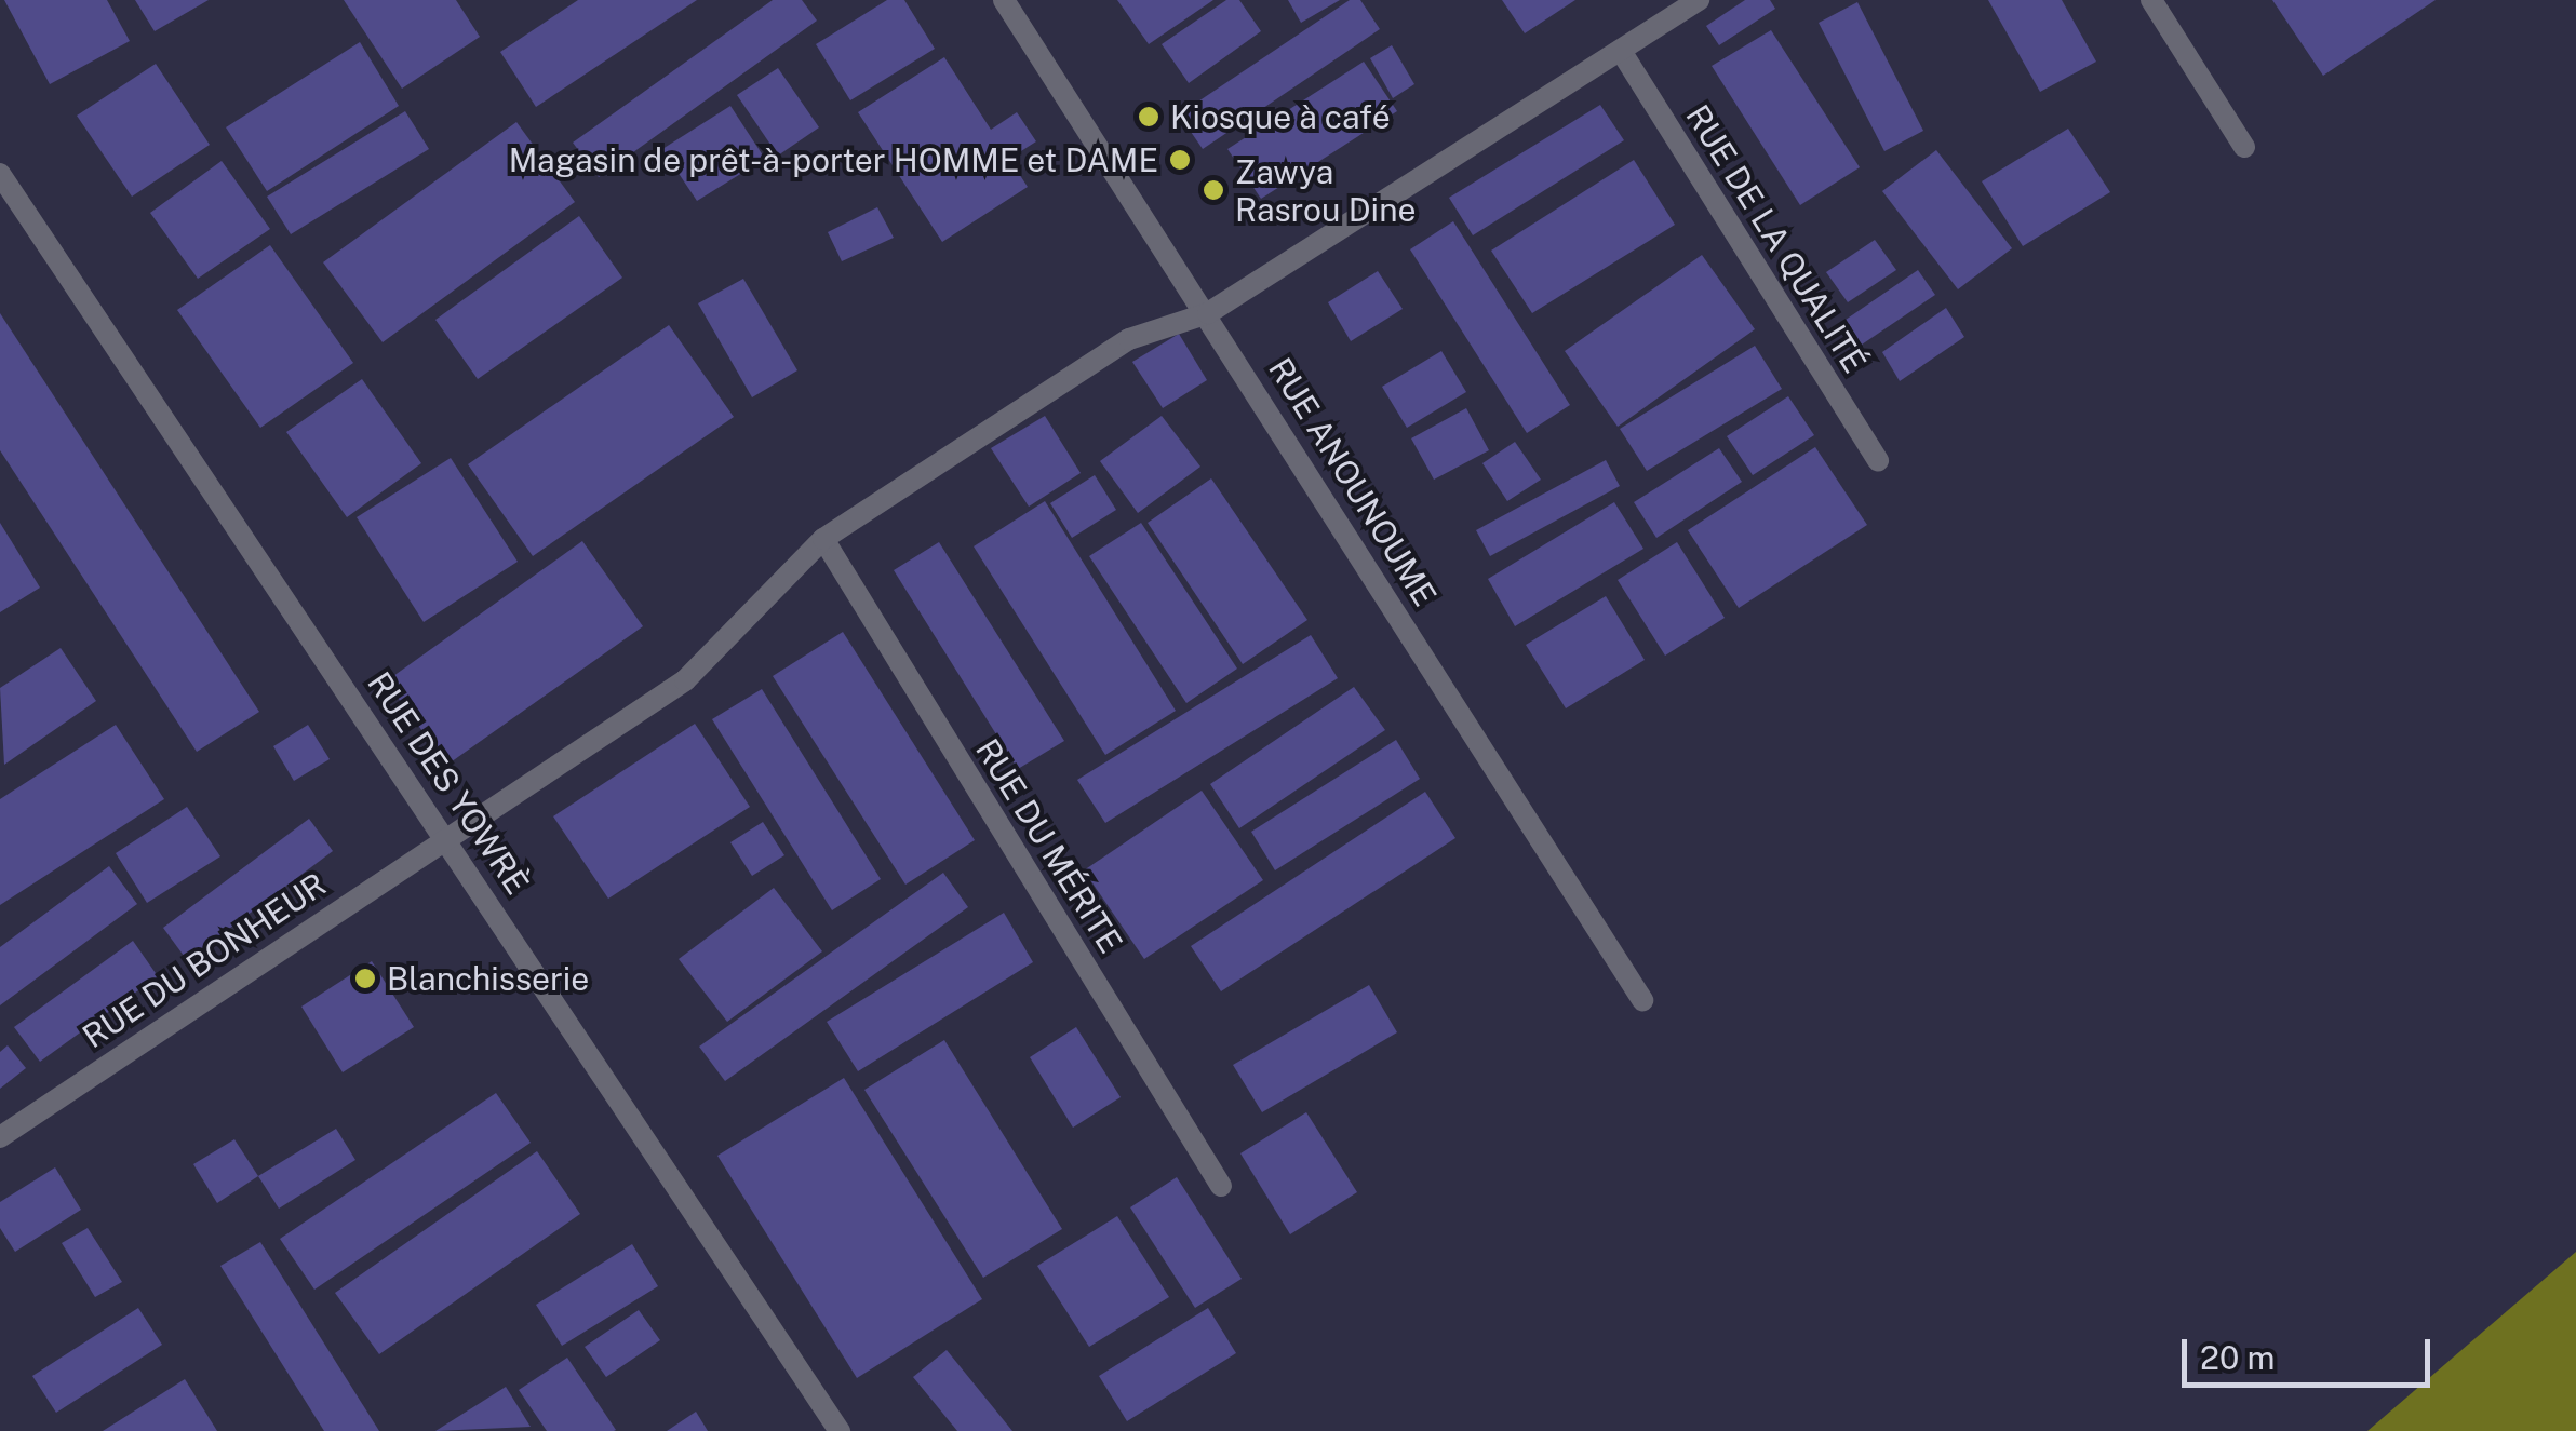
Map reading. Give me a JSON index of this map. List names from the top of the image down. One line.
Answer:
{"streets":{"street":["RUE DE LA QUALITÉ","RUE ANOUNOUME","RUE DES YOWRÈ","RUE DU MÉRITE","RUE DU BONHEUR"]},"crossings":[["RUE DE LA QUALITÉ","RUE DU BONHEUR"],["RUE ANOUNOUME","RUE DU BONHEUR"],["RUE DES YOWRÈ","RUE DU BONHEUR"],["RUE DU MÉRITE","RUE DU BONHEUR"]],"places":["Kiosque à café","Magasin de prêt-à-porter HOMME et DAME","Zawya Rasrou Dine","Blanchisserie"],"scale_bar":"20 m"}
